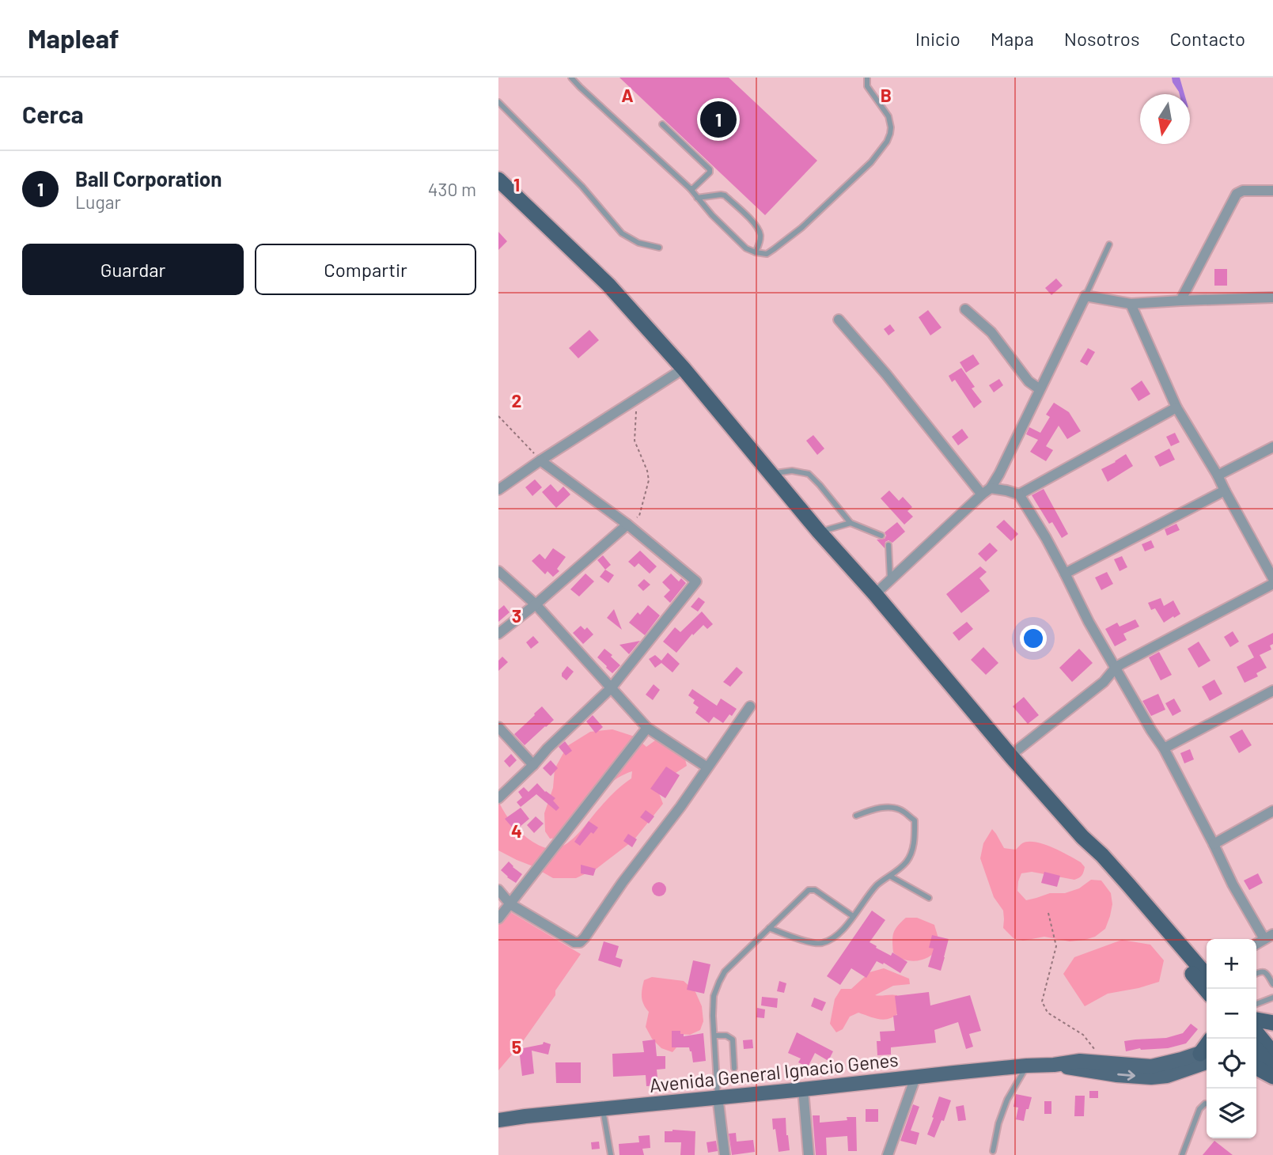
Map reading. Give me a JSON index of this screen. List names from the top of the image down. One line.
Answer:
{"streets":{"main road":["Avenida General Ignacio Genes"]},"north":"bottom","page":{"header":"Mapleaf","nav":["Inicio","Mapa","Nosotros","Contacto"],"heading":"Cerca","pins":"1","list":[{"mark":"1","name":"Ball Corporation","note":"Lugar","value":"430 m"}],"buttons":["Guardar","Compartir"],"map_buttons":["+","−"]},"grid":{"columns":["A","B"],"rows":["1","2","3","4","5"]}}
